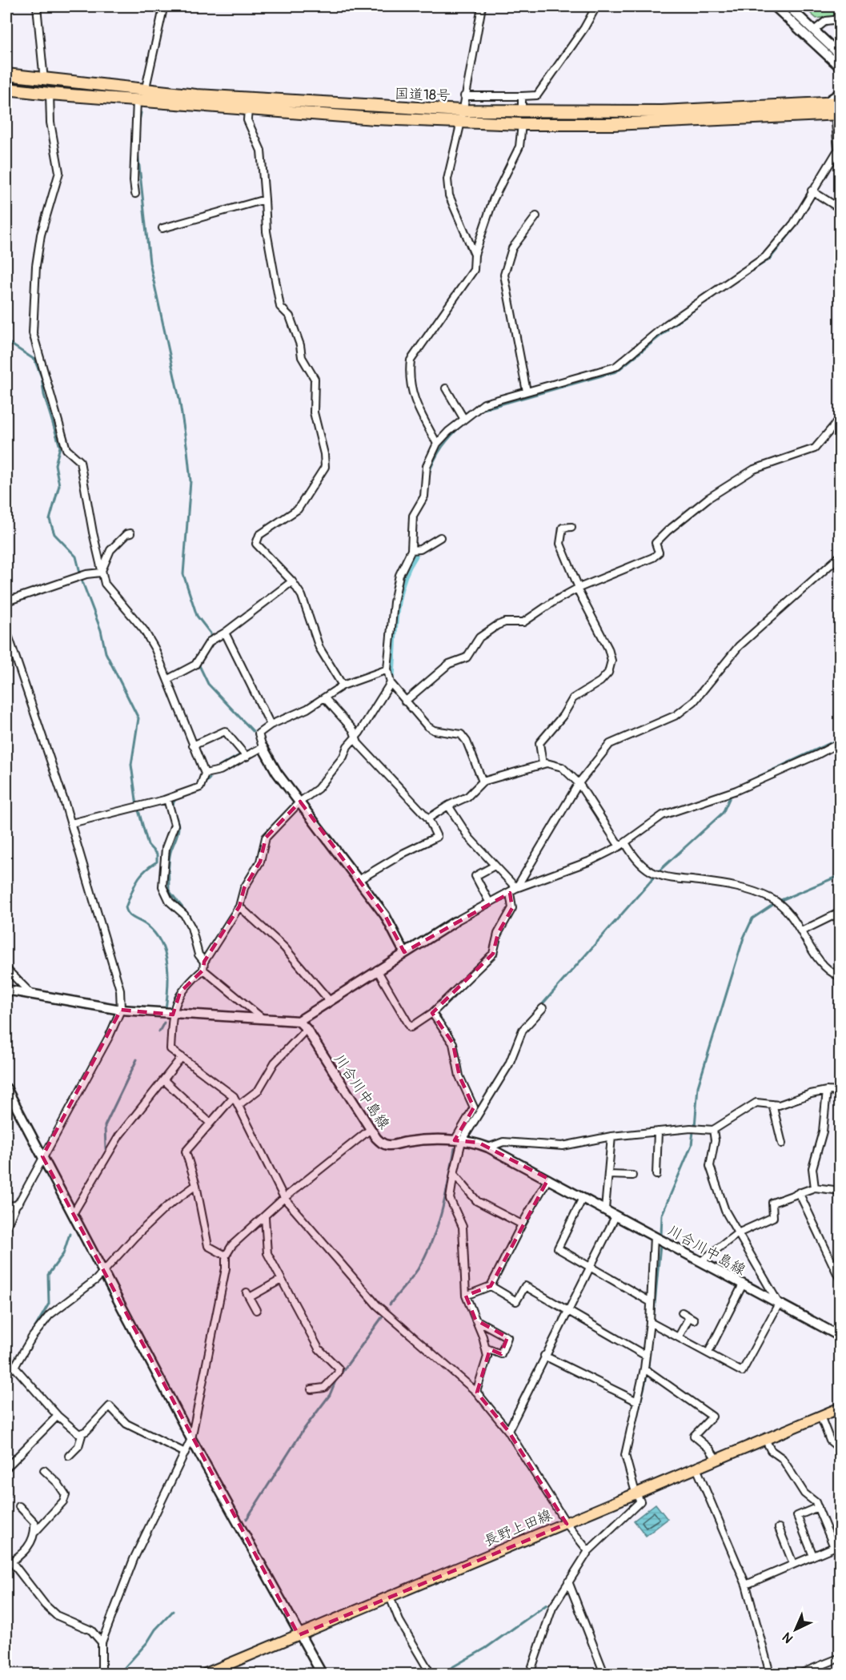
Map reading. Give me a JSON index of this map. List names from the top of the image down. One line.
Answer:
{"streets":{"highway":["国道18号"],"main road":["長野上田線"],"street":["川合川中島線"]},"north":"bottom left"}
